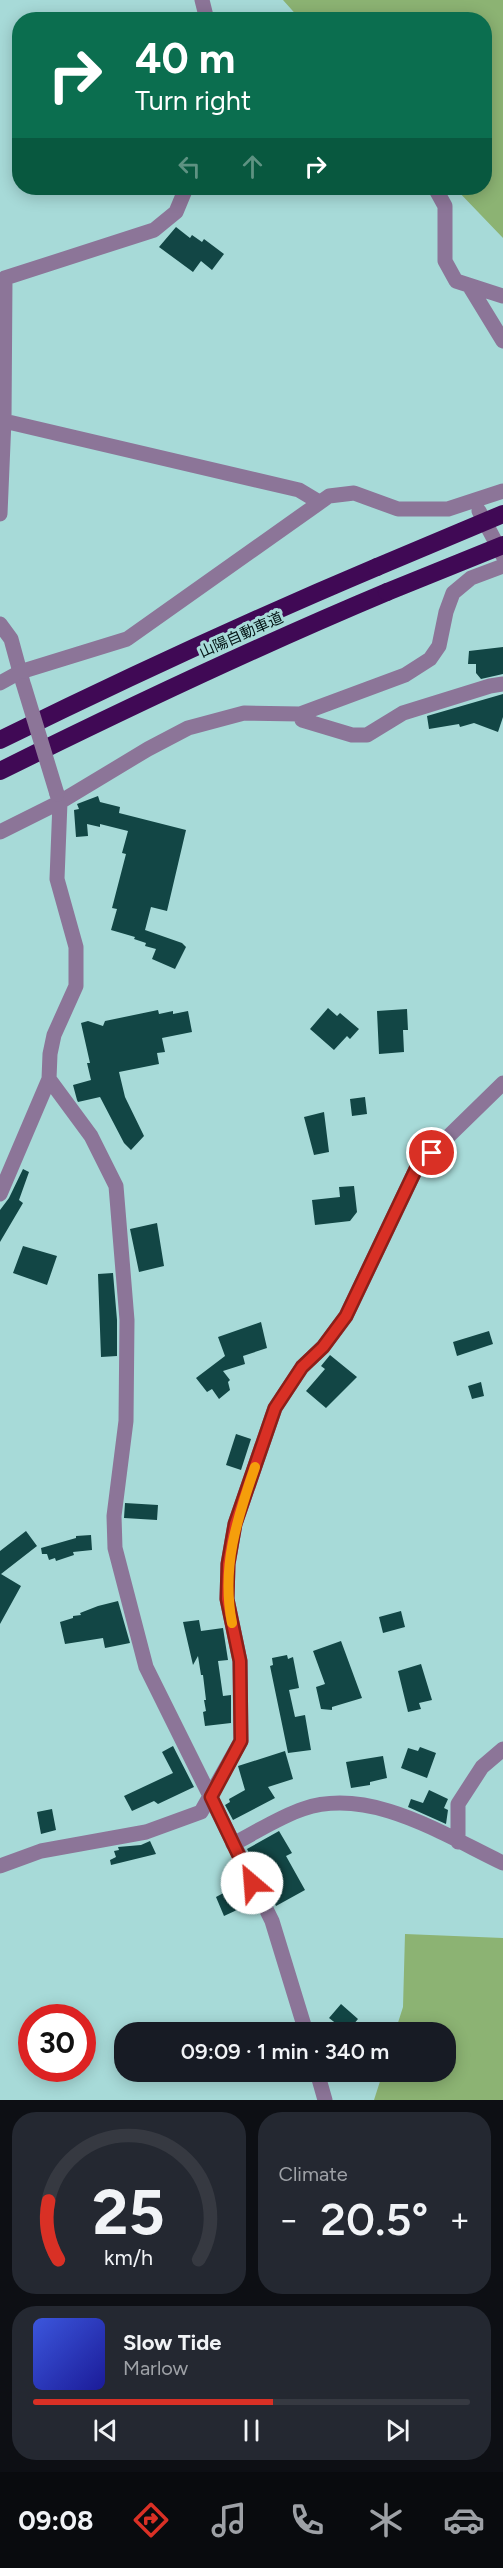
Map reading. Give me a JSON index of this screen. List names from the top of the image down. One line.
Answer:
{"streets":{"highway":["山陽自動車道"]},"page":{"turn":["40 m","Turn right"],"limit":"30","trip":"09:09 · 1 min · 340 m","tile":"Climate","heat":["−","20.5°","+"],"song":["Slow Tide","Marlow"],"tabs":"09:08","gauge":["25","km/h"]}}
